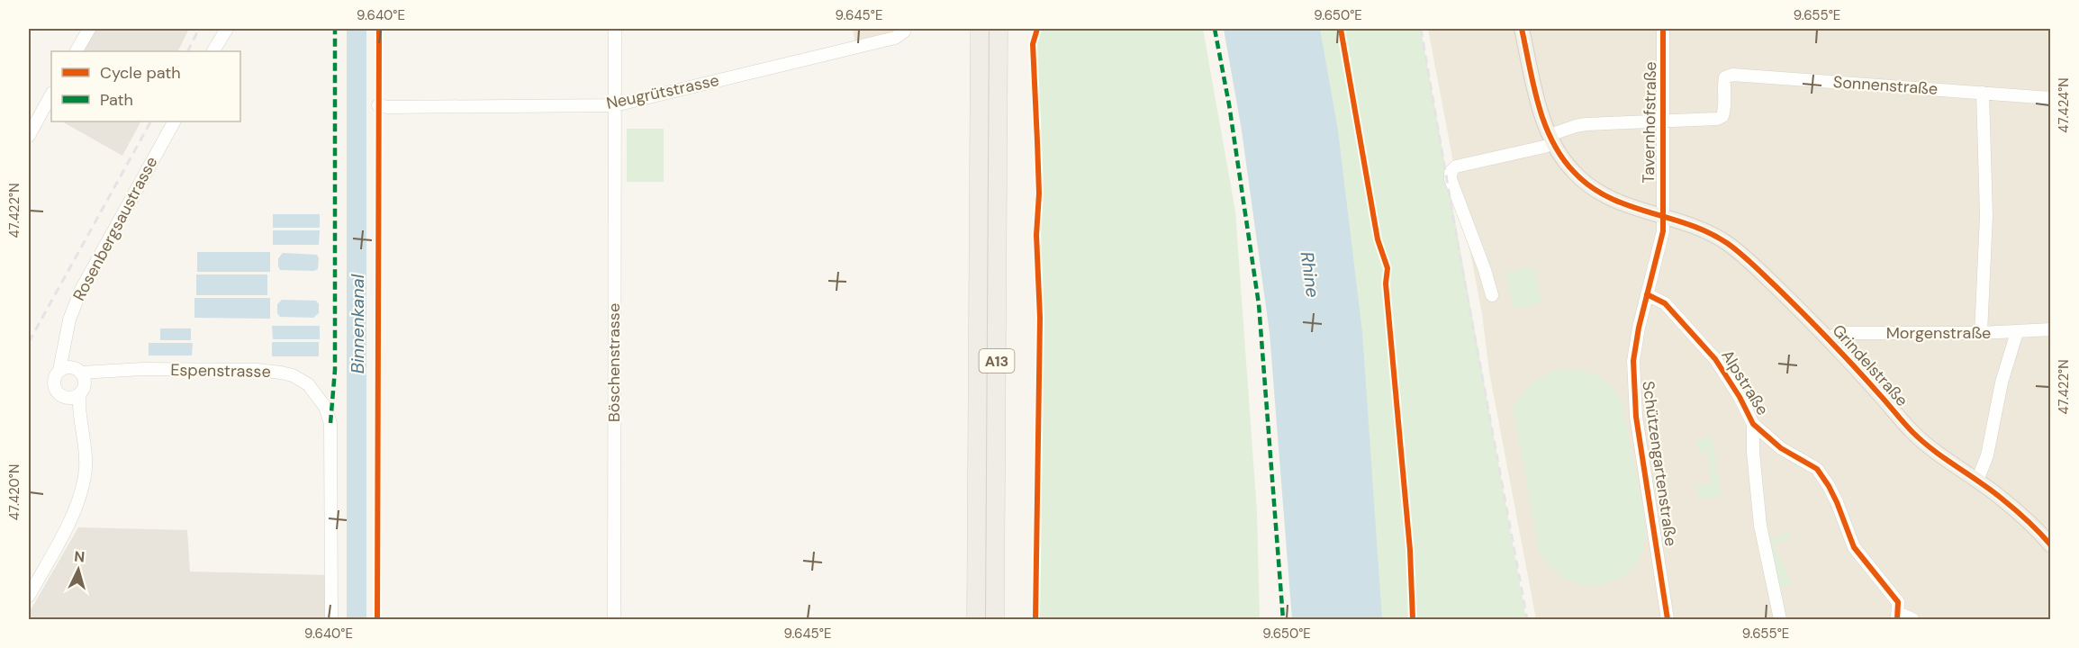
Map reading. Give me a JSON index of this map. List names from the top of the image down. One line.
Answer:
{"streets":{"highway":["A13"],"main road":["Grindelstraße"],"street":["Sonnenstraße","Neugrütstrasse","Tavernhofstraße","Rosenbergsaustrasse","Morgenstraße","Böschenstrasse","Espenstrasse","Alpstraße","Schützengartenstraße"]},"crossings":[["Sonnenstraße","Tavernhofstraße"],["Neugrütstrasse","Böschenstrasse"],["Tavernhofstraße","Grindelstraße"],["Tavernhofstraße","Schützengartenstraße"],["Rosenbergsaustrasse","Espenstrasse"],["Morgenstraße","Grindelstraße"],["Grindelstraße","Schützengartenstraße"],["Alpstraße","Schützengartenstraße"]],"water":["Rhine","Binnenkanal"],"legend":["Cycle path","Path"],"north":"top","coordinates":["9.640°E","9.645°E","9.650°E","9.655°E","47.424°N","47.422°N","47.420°N"]}
